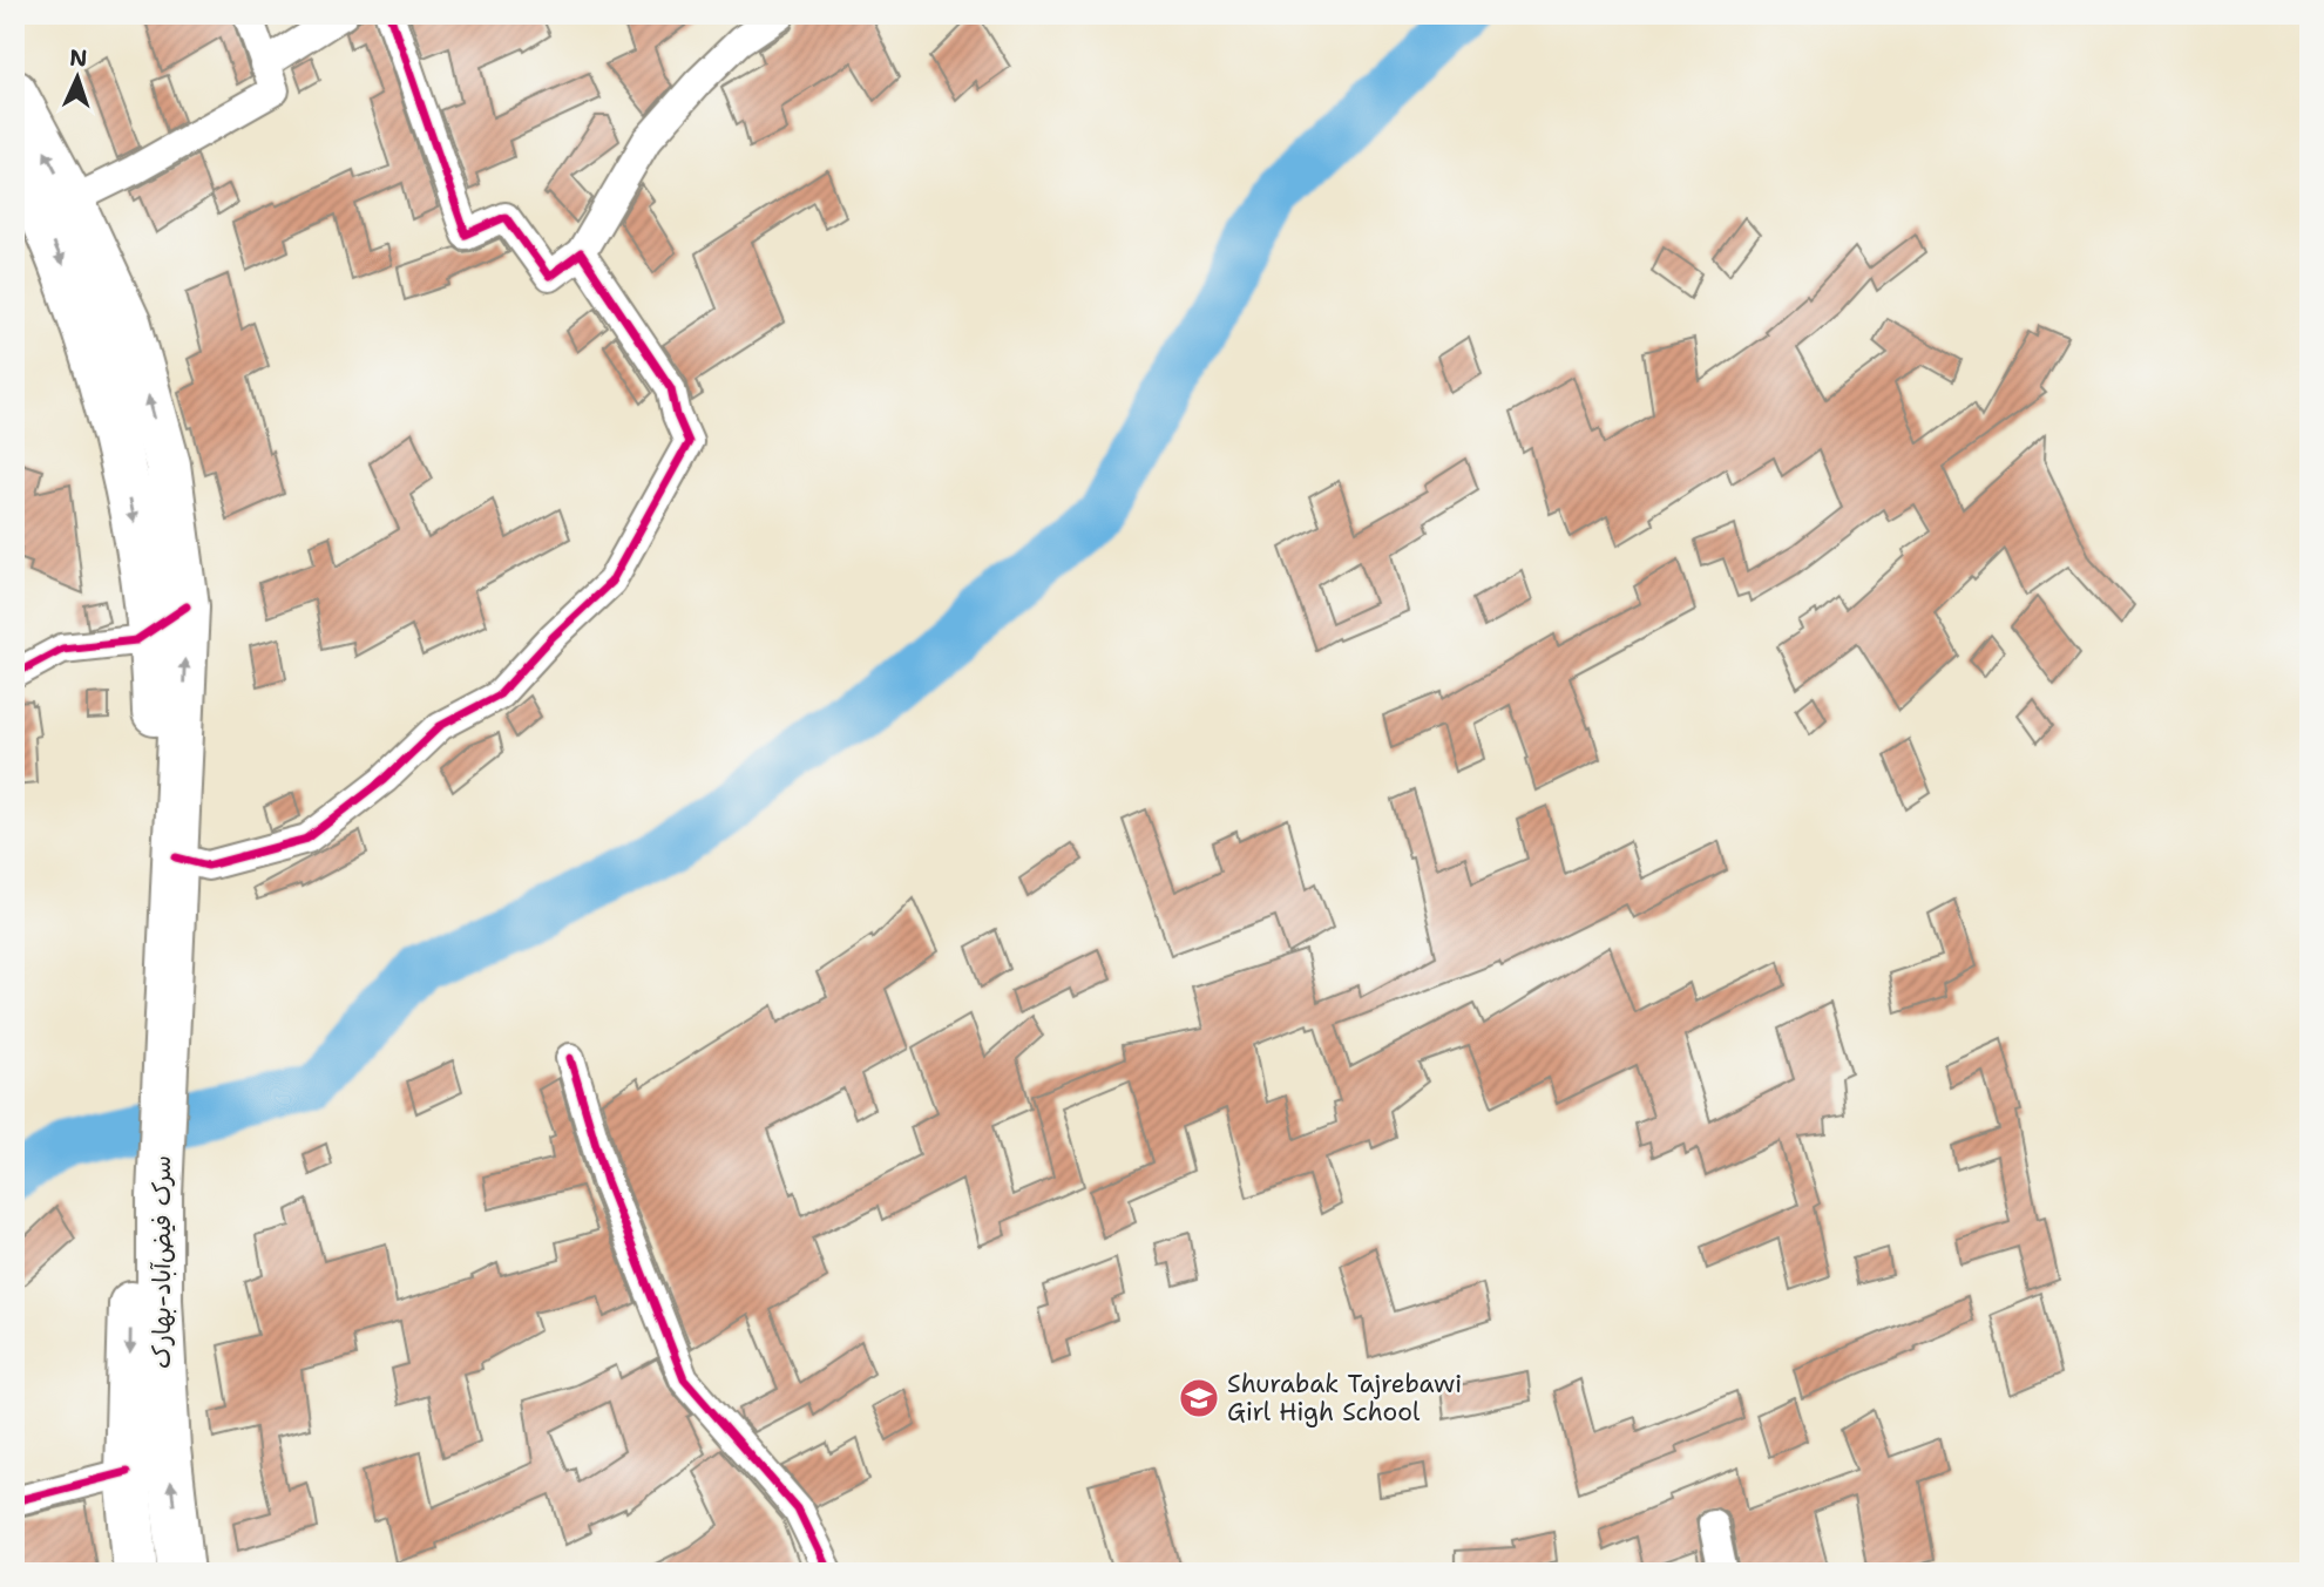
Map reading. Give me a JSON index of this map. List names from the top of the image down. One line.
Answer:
{"streets":{"main road":["سرک فیض‌آباد-بهارک"]},"places":{"school or university":["Shurabak Tajrebawi Girl High School"]},"north":"top"}
